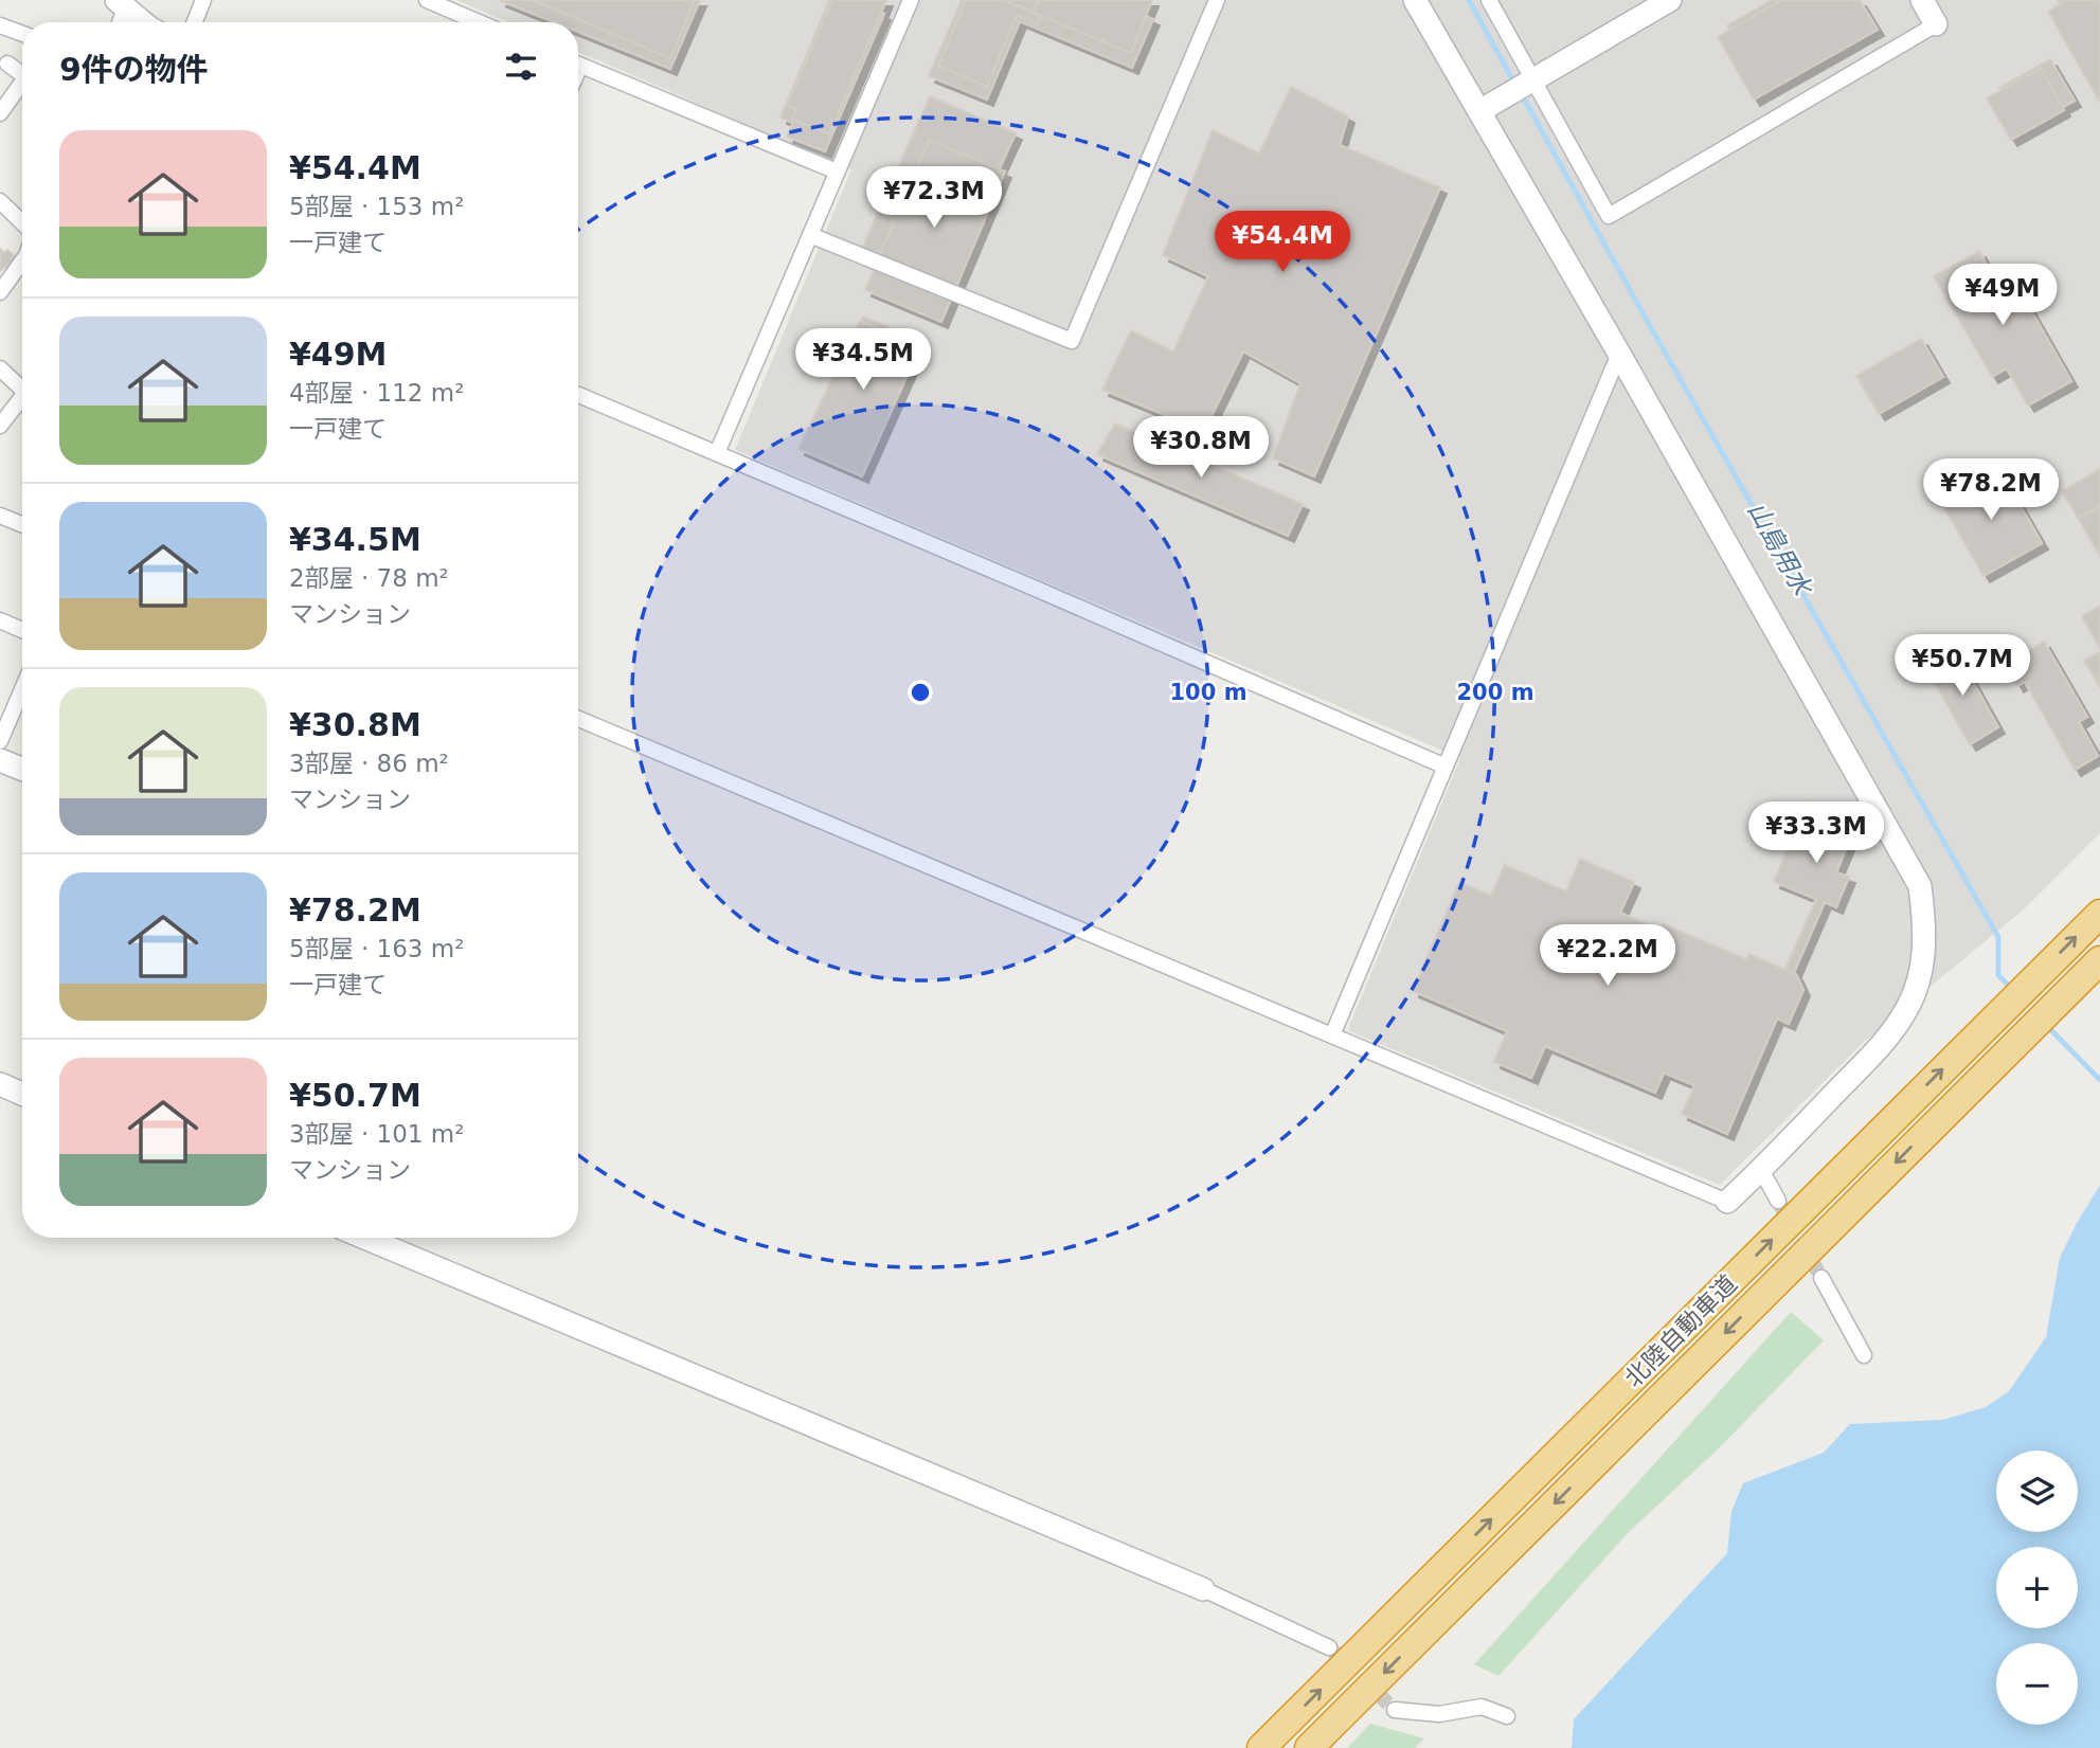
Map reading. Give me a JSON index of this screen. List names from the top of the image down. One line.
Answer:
{"streets":{"highway":["北陸自動車道"]},"water":["山島用水"],"page":{"heading":"9件の物件","list":[{"name":"¥54.4M","note":"5部屋 · 153 m² · 一戸建て"},{"name":"¥49M","note":"4部屋 · 112 m² · 一戸建て"},{"name":"¥34.5M","note":"2部屋 · 78 m² · マンション"},{"name":"¥30.8M","note":"3部屋 · 86 m² · マンション"},{"name":"¥78.2M","note":"5部屋 · 163 m² · 一戸建て"},{"name":"¥50.7M","note":"3部屋 · 101 m² · マンション"}],"price":["¥72.3M","¥54.4M","¥49M","¥34.5M","¥30.8M","¥78.2M","¥50.7M","¥33.3M","¥22.2M"],"map_buttons":["+","−"]},"rings":["100 m","200 m"]}
